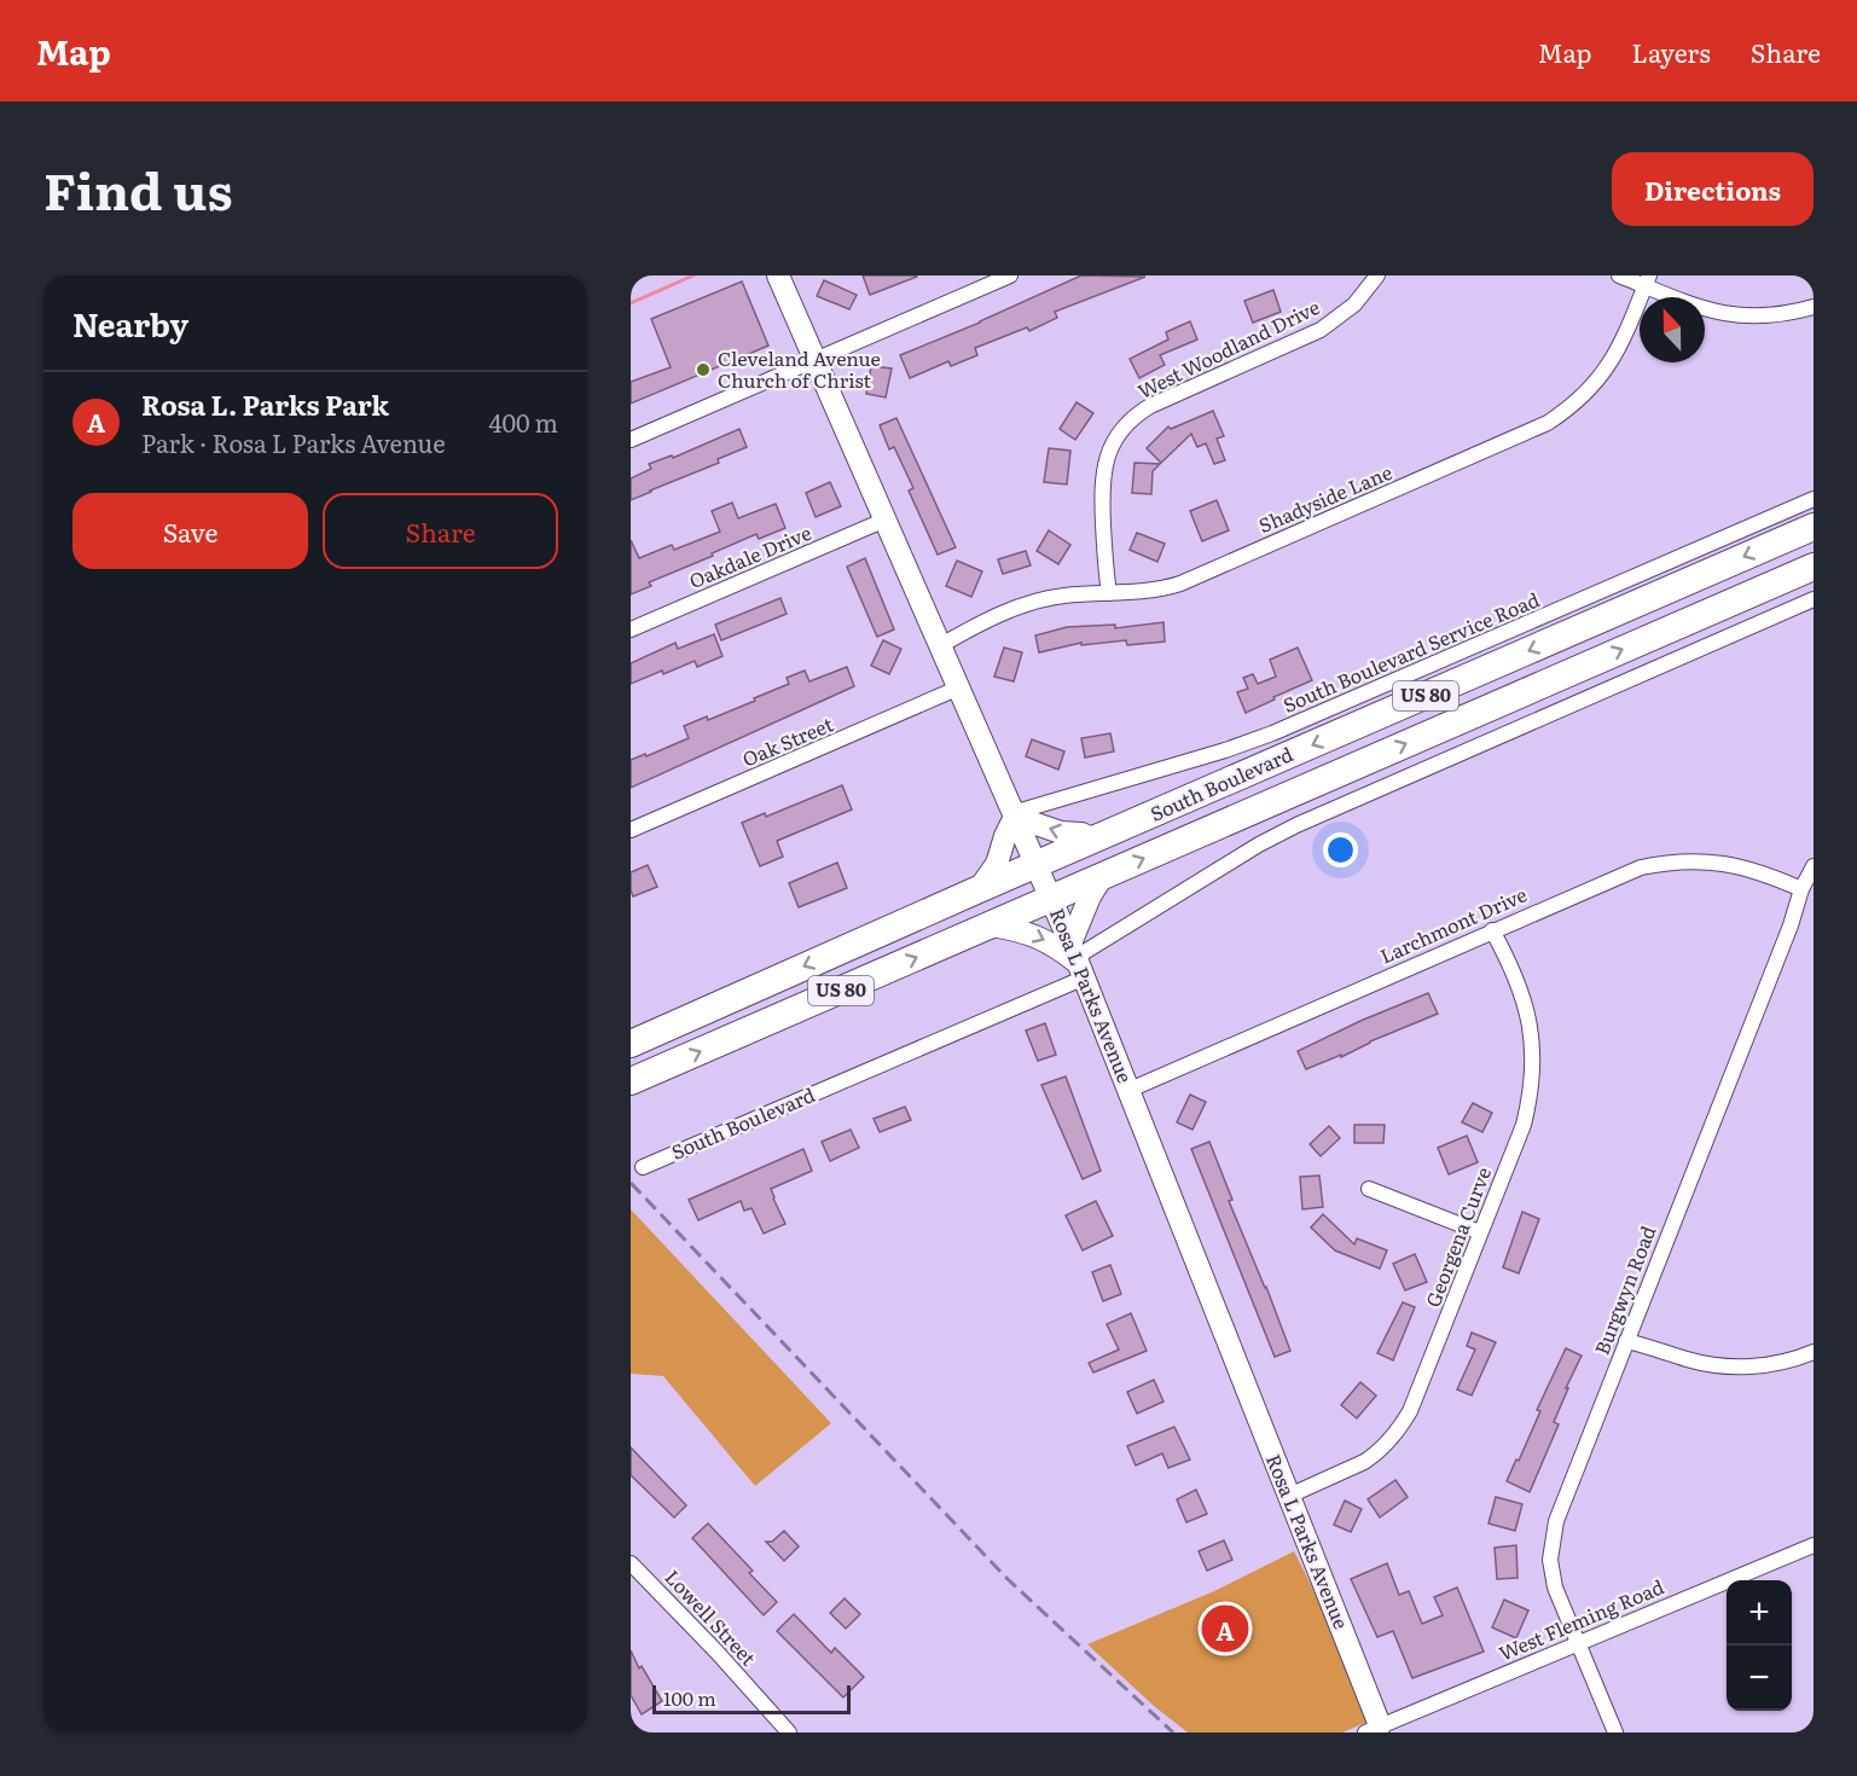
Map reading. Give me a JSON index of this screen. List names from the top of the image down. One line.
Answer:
{"streets":{"highway":["US 80","South Boulevard"],"street":["West Woodland Drive","Shadyside Lane","Oakdale Drive","South Boulevard Service Road","Oak Street","Larchmont Drive","Rosa L Parks Avenue","Georgena Curve","Burgwyn Road","Lowell Street","West Fleming Road"]},"crossings":[["West Woodland Drive","Shadyside Lane"],["Shadyside Lane","Rosa L Parks Avenue"],["Oakdale Drive","Rosa L Parks Avenue"],["South Boulevard Service Road","Rosa L Parks Avenue"],["Oak Street","Rosa L Parks Avenue"],["South Boulevard","Rosa L Parks Avenue"],["Larchmont Drive","Rosa L Parks Avenue"],["Larchmont Drive","Georgena Curve"],["Larchmont Drive","Burgwyn Road"],["Rosa L Parks Avenue","Georgena Curve"],["Rosa L Parks Avenue","West Fleming Road"],["Burgwyn Road","West Fleming Road"]],"places":["Cleveland Avenue Church of Christ"],"scale_bar":"100 m","north":"top","page":{"header":"Map","nav":["Map","Layers","Share"],"title":"Find us","buttons":["Directions",["Save","Share"]],"heading":"Nearby","list":[{"mark":"A","name":"Rosa L. Parks Park","note":"Park · Rosa L Parks Avenue","value":"400 m"}],"map_buttons":["+","−"],"pins":"A","scale":"100 m"}}
